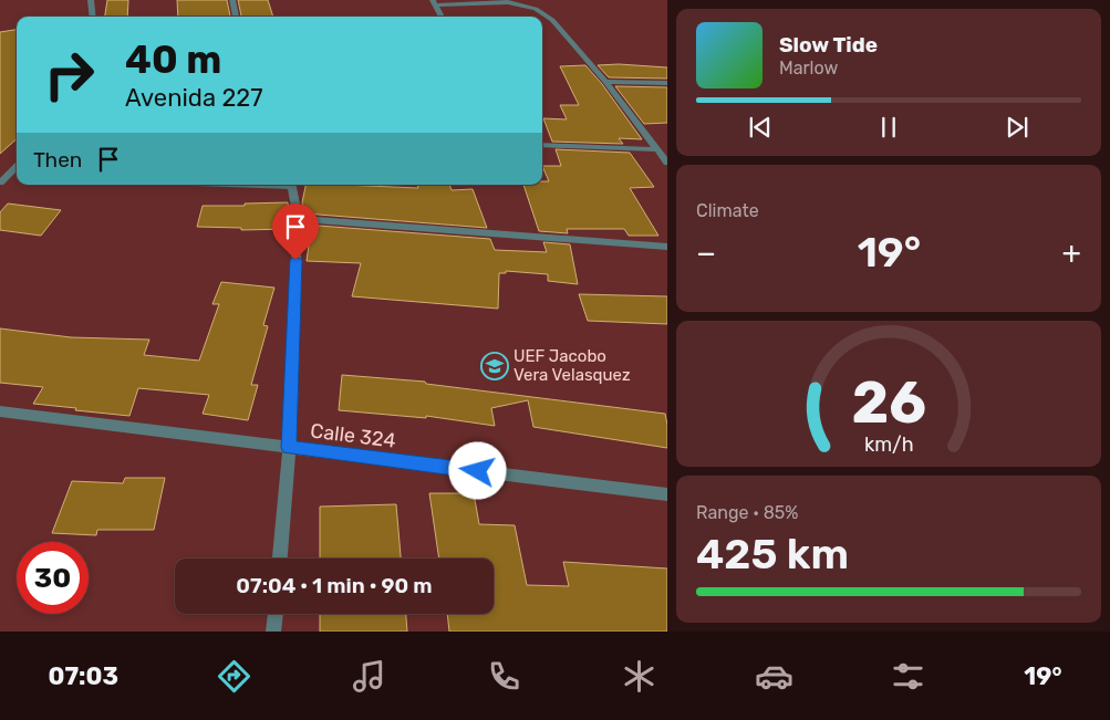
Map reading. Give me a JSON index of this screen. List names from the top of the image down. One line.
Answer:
{"streets":{"street":["Calle 324"]},"places":{"school or university":["UEF Jacobo Vera Velasquez"]},"page":{"turn":["40 m","Avenida 227"],"song":["Slow Tide","Marlow"],"then":"Then","tile":["Climate",["Range · 85%","425 km"]],"heat":["−","19°","+"],"limit":"30","trip":"07:04 · 1 min · 90 m","tabs":["07:03","19°"],"gauge":["26","km/h"]}}
